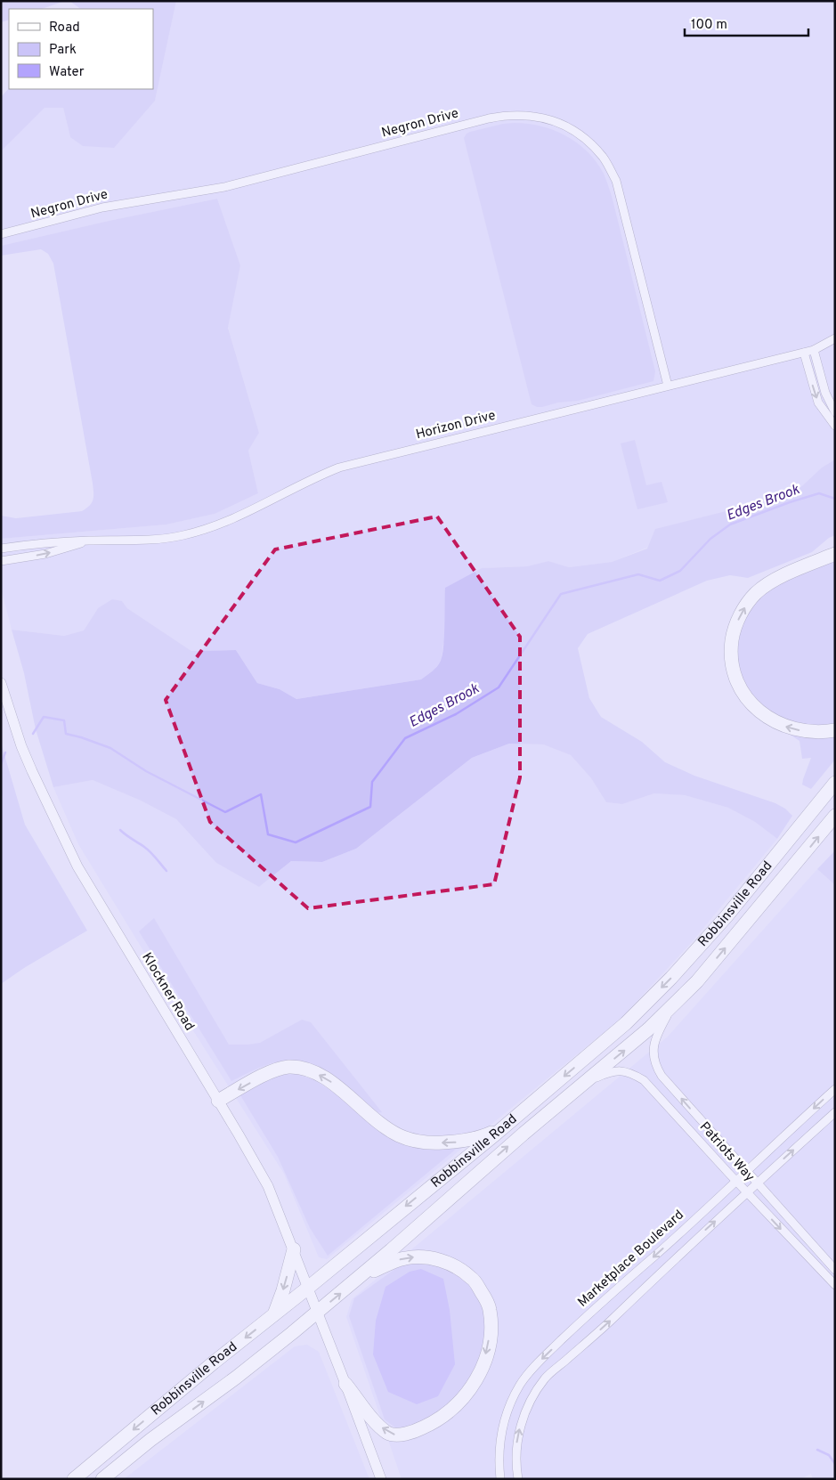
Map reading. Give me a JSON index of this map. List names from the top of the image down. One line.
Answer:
{"streets":{"highway":["Robbinsville Road"],"main road":["Klockner Road"],"street":["Negron Drive","Horizon Drive","Patriots Way","Marketplace Boulevard"]},"crossings":[["Negron Drive","Horizon Drive"],["Robbinsville Road","Klockner Road"],["Robbinsville Road","Patriots Way"],["Patriots Way","Marketplace Boulevard"]],"water":["Edges Brook"],"legend":["Road","Park","Water"],"scale_bar":"100 m"}
